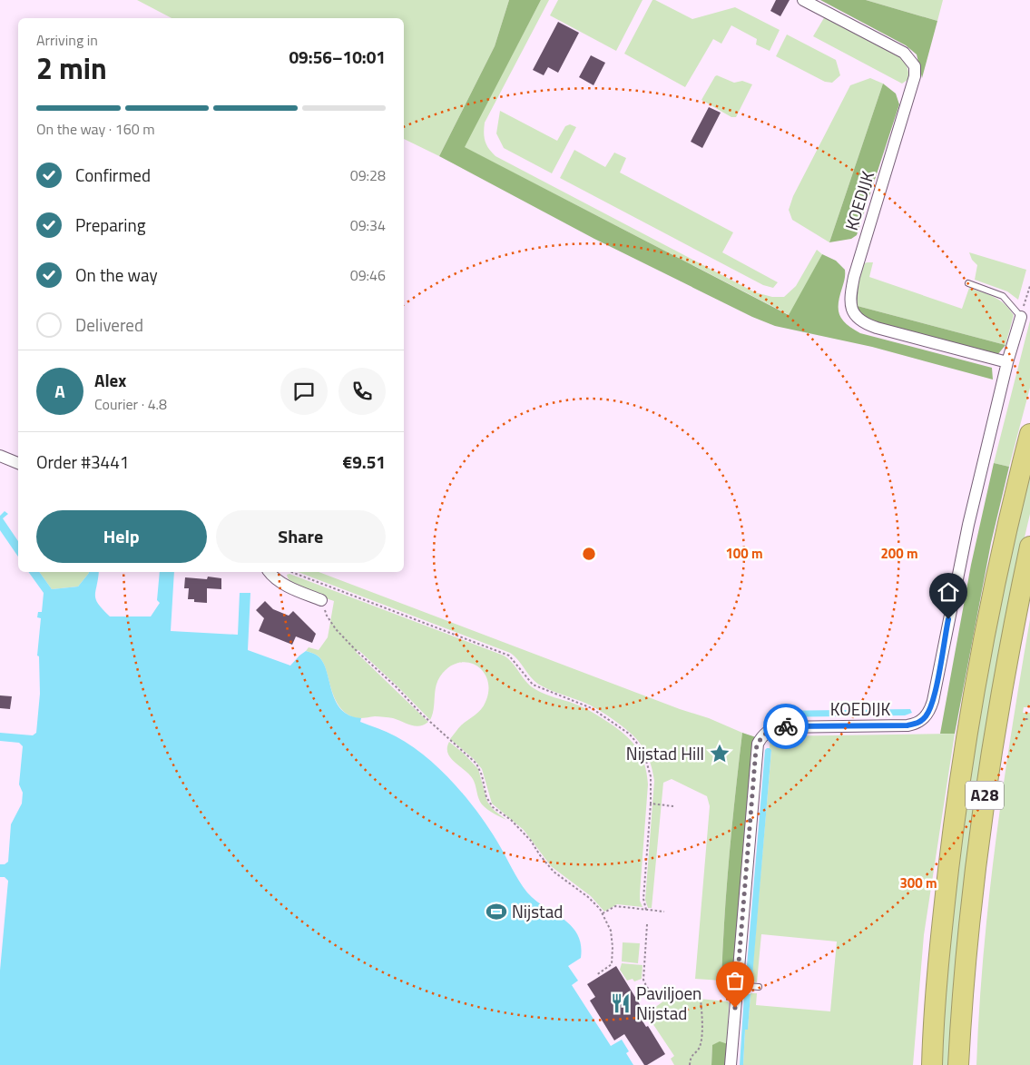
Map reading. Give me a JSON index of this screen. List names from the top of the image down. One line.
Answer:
{"streets":{"highway":["A28"],"street":["KOEDIJK"]},"places":{"place":["Nijstad Hill"],"sports":["Nijstad"],"restaurant":["Paviljoen Nijstad"]},"page":{"heading":["2 min","Arriving in","09:56–10:01"],"panel":["Alex","Courier · 4.8","Order #3441","€9.51"],"bar":"On the way · 160 m","list":[["Confirmed","09:28"],["Preparing","09:34"],["On the way","09:46"],"Delivered"],"round":"A","buttons":["Help","Share"]},"rings":["100 m","200 m","300 m"]}
